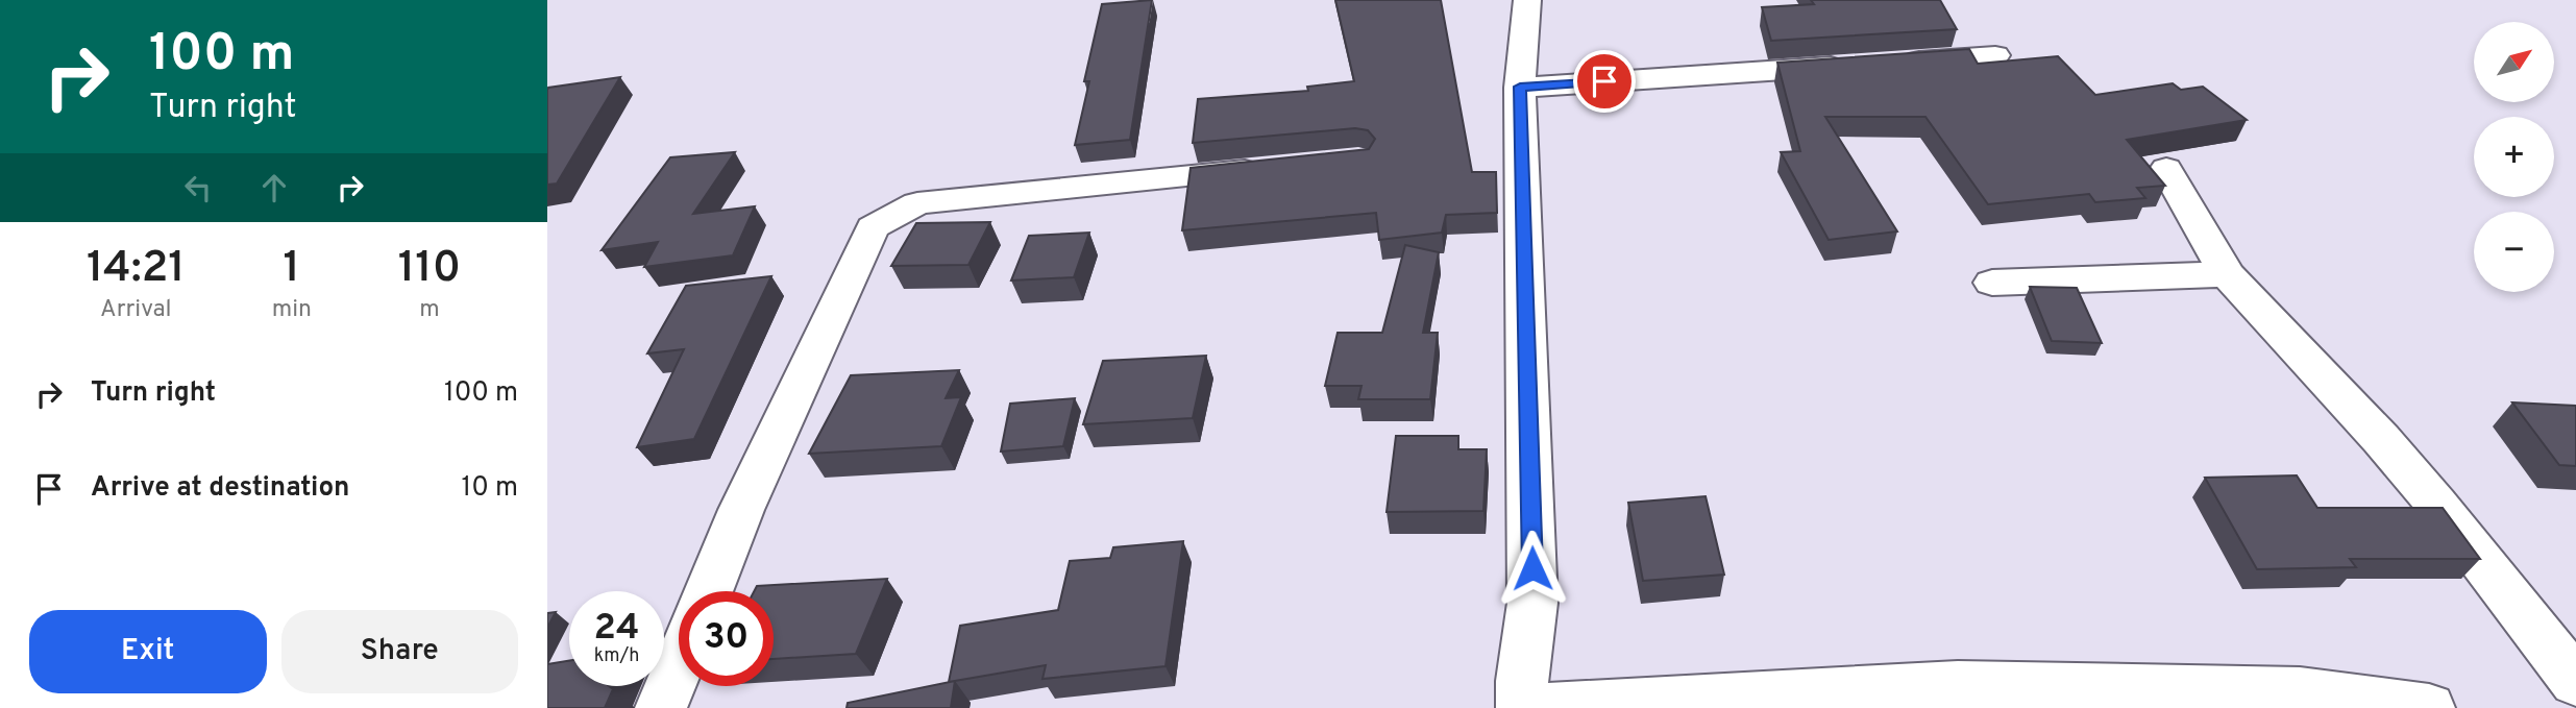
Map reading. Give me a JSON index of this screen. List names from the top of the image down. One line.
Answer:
{"north":"top right","page":{"turn":["100 m","Turn right"],"map_buttons":["+","−"],"eta":["14:21","Arrival","1","min","110","m"],"list":[{"name":"Turn right","value":"100 m"},{"name":"Arrive at destination","value":"10 m"}],"speed":"24 km/h","limit":"30","buttons":["Exit","Share"]}}
